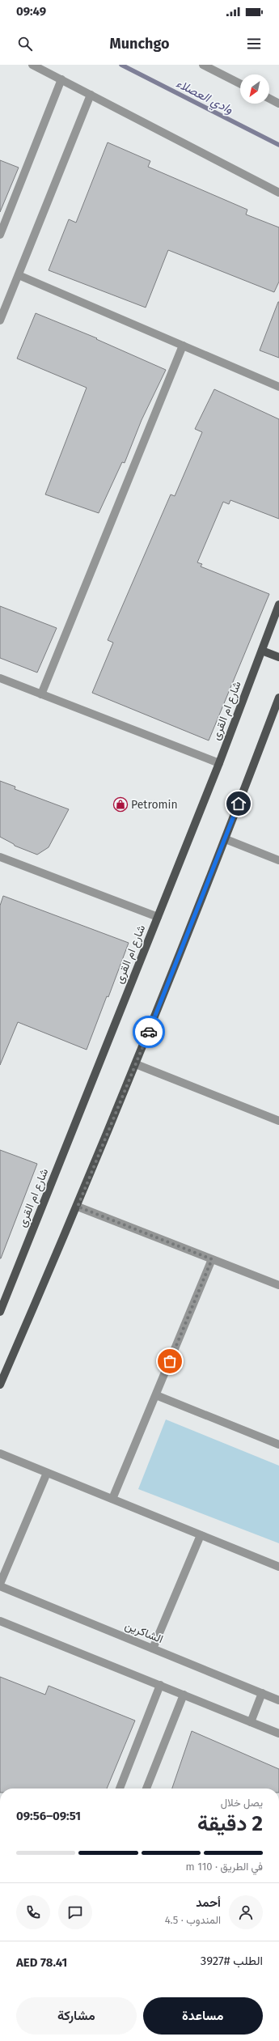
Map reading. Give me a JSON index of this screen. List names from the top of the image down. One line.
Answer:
{"streets":{"main road":["شارع ام القرى"],"street":["الشاكرين"]},"water":["وادي العصلاء"],"places":{"shop":["Petromin"]},"north":"bottom left","page":{"status":"09:49","header":"Munchgo","heading":["2 دقيقة","يصل خلال","09:51–09:56"],"panel":["أحمد","المندوب · 4.5","الطلب #3927","AED 78.41"],"bar":"في الطريق · 110 m","buttons":["مساعدة","مشاركة"]}}
